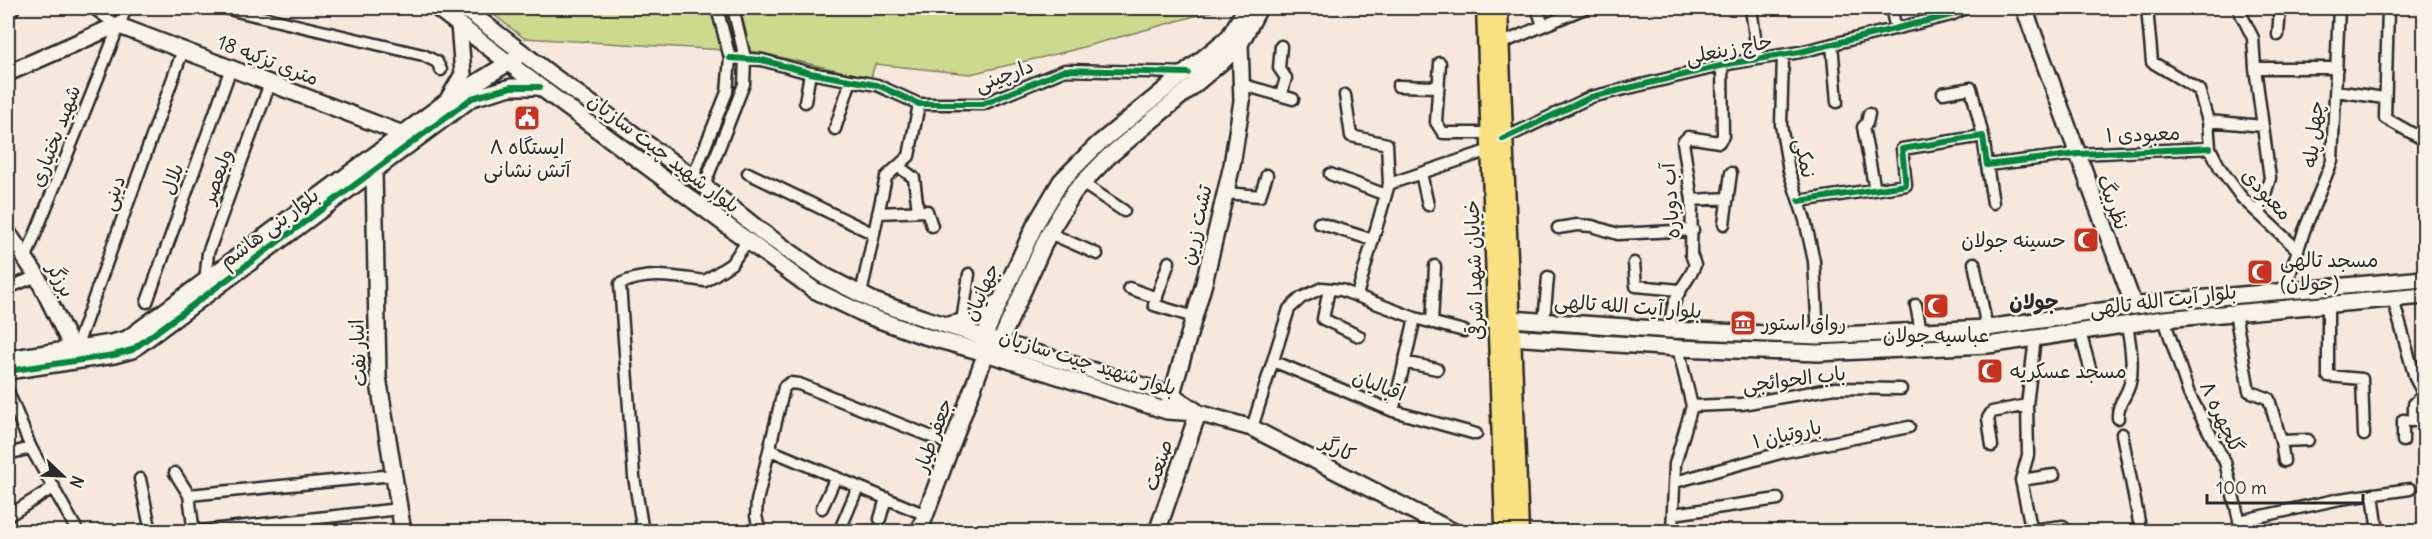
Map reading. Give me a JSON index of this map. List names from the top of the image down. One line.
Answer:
{"streets":{"main road":["18 متری تزکیه","بلوار شهید چیت سازیان","نظربیگ","تشت زرین","بلوار بنی هاشم","خیابان شهدا شرقی","برزگر","جهانیان","بلوار آیت الله تالهی","انبار نفت","جعفر طیار","کارگر","صنعت"],"street":["حاج زینعلی","دارچینی","معبودی ۱","چهل پله","شهید بختیاری","نمکی","ولیعصر","بلال","دینی","معبودی","آب دوباره","باب الحوائجی","اقبالیان","گلچهره ۸","۱ باروتیان"]},"crossings":[["حاج زینعلی","نمکی"],["حاج زینعلی","آب دوباره"],["حاج زینعلی","خیابان شهدا شرقی"],["18 متری تزکیه","شهید بختیاری"],["18 متری تزکیه","ولیعصر"],["18 متری تزکیه","بلال"],["18 متری تزکیه","دینی"],["18 متری تزکیه","بلوار بنی هاشم"],["دارچینی","جهانیان"],["معبودی ۱","معبودی"],["معبودی ۱","نظربیگ"],["چهل پله","معبودی"],["چهل پله","بلوار آیت الله تالهی"],["شهید بختیاری","برزگر"],["بلوار شهید چیت سازیان","تشت زرین"],["بلوار شهید چیت سازیان","بلوار بنی هاشم"],["بلوار شهید چیت سازیان","جهانیان"],["بلوار شهید چیت سازیان","جعفر طیار"],["بلوار شهید چیت سازیان","کارگر"],["بلوار شهید چیت سازیان","صنعت"],["نمکی","بلوار آیت الله تالهی"],["ولیعصر","بلوار بنی هاشم"],["دینی","بلوار بنی هاشم"],["دینی","برزگر"],["آب دوباره","بلوار آیت الله تالهی"],["نظربیگ","بلوار آیت الله تالهی"],["تشت زرین","جهانیان"],["بلوار بنی هاشم","برزگر"],["بلوار بنی هاشم","انبار نفت"],["خیابان شهدا شرقی","بلوار آیت الله تالهی"],["جهانیان","جعفر طیار"],["بلوار آیت الله تالهی","گلچهره ۸"],["کارگر","صنعت"]],"districts":["جولان"],"places":{"public building":["ایستگاه ۸ آتش نشانی"],"mosque":["حسینه جولان","مسجد تالهی (جولان)","عباسیه جولان","مسجد عسکریه"],"museum":["رواق استور"]},"scale_bar":"100 m","north":"bottom right"}
